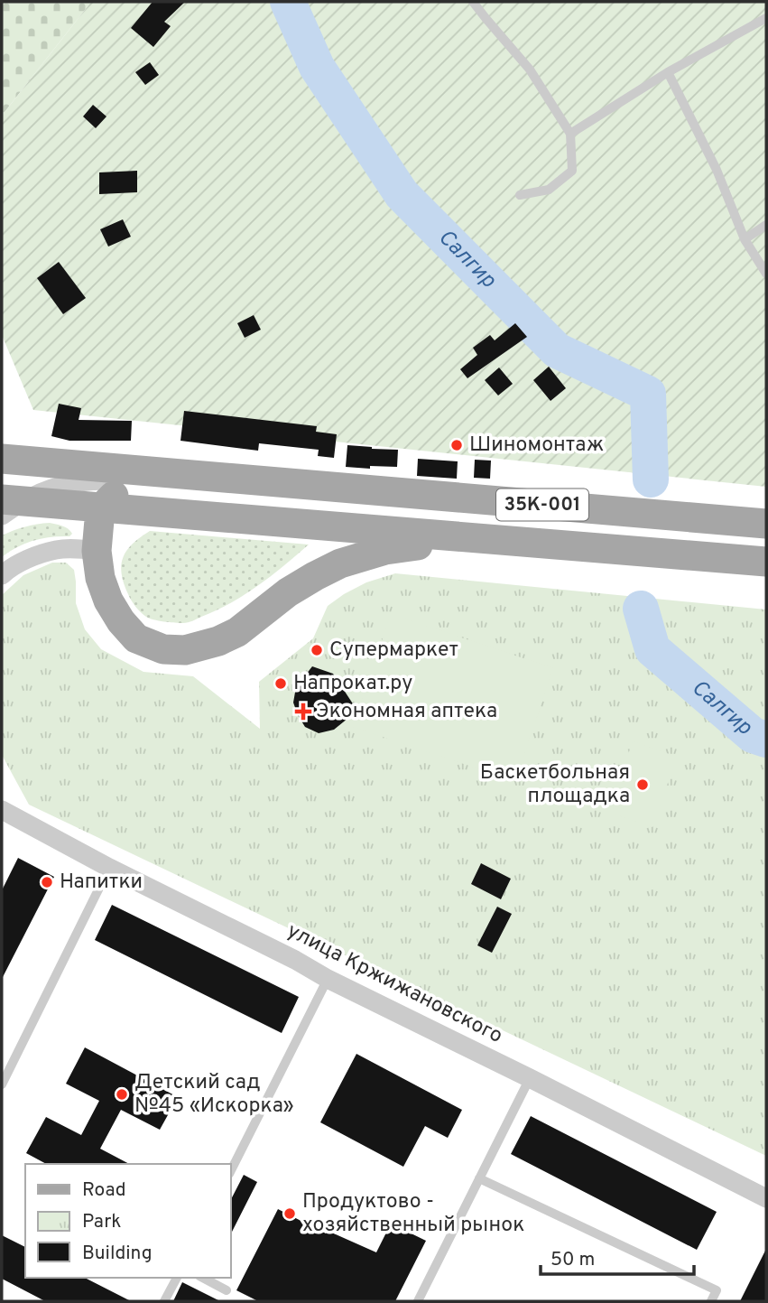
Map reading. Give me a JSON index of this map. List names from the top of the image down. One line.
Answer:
{"streets":{"main road":["35К-001"],"street":["улица Кржижановского"]},"water":["Салгир"],"places":{"other":["Шиномонтаж","Супермаркет","Напрокат.ру","Баскетбольная площадка","Напитки","Детский сад №45 «Искорка»","Продуктово - хозяйственный рынок"],"health":["Экономная аптека"]},"legend":["Road","Park","Building"],"scale_bar":"50 m"}
